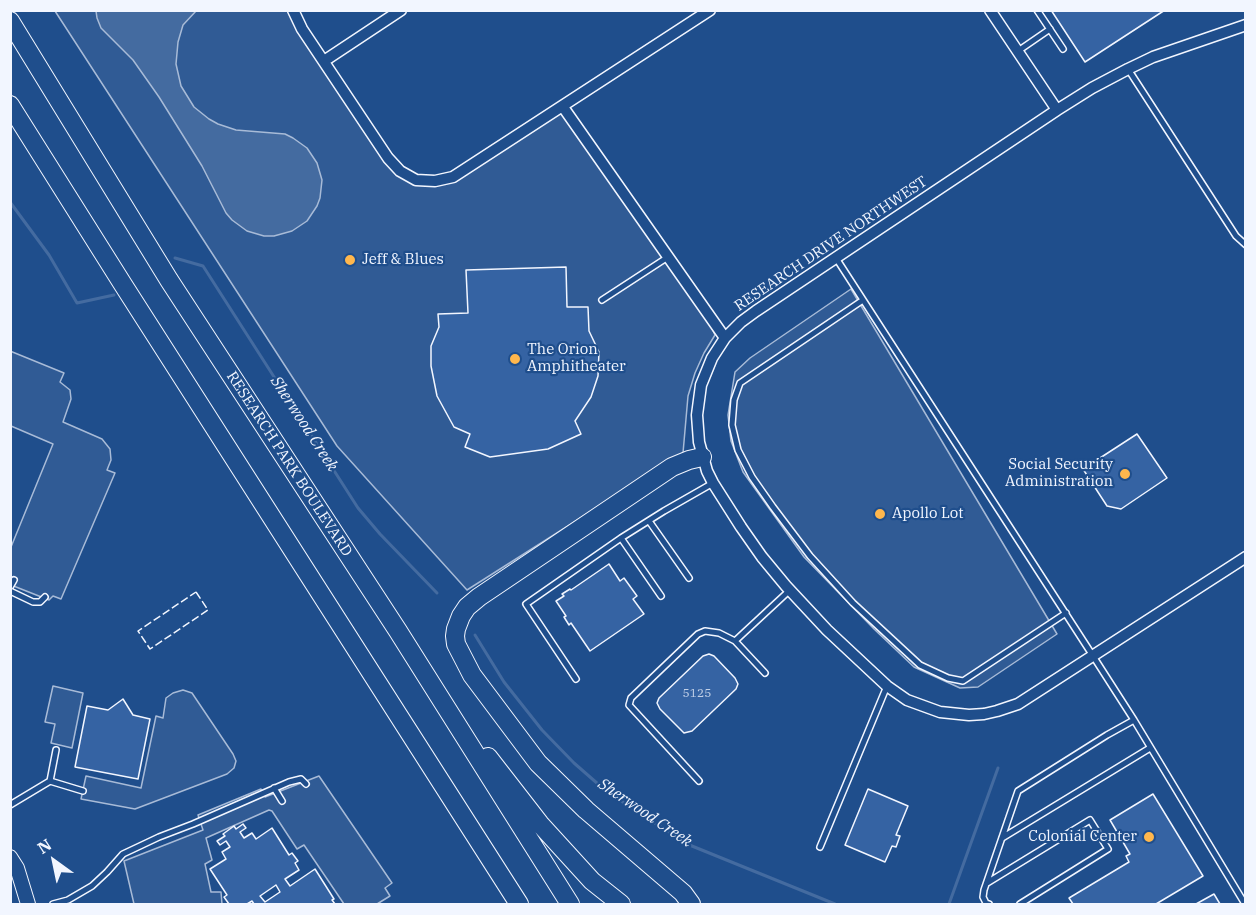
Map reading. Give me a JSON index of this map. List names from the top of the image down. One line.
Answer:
{"streets":{"highway":["RESEARCH PARK BOULEVARD"],"street":["RESEARCH DRIVE NORTHWEST"]},"water":["Sherwood Creek"],"places":["Jeff & Blues","The Orion Amphitheater","Social Security Administration","Apollo Lot","Colonial Center"],"house_numbers":["5125"],"north":"top left"}
